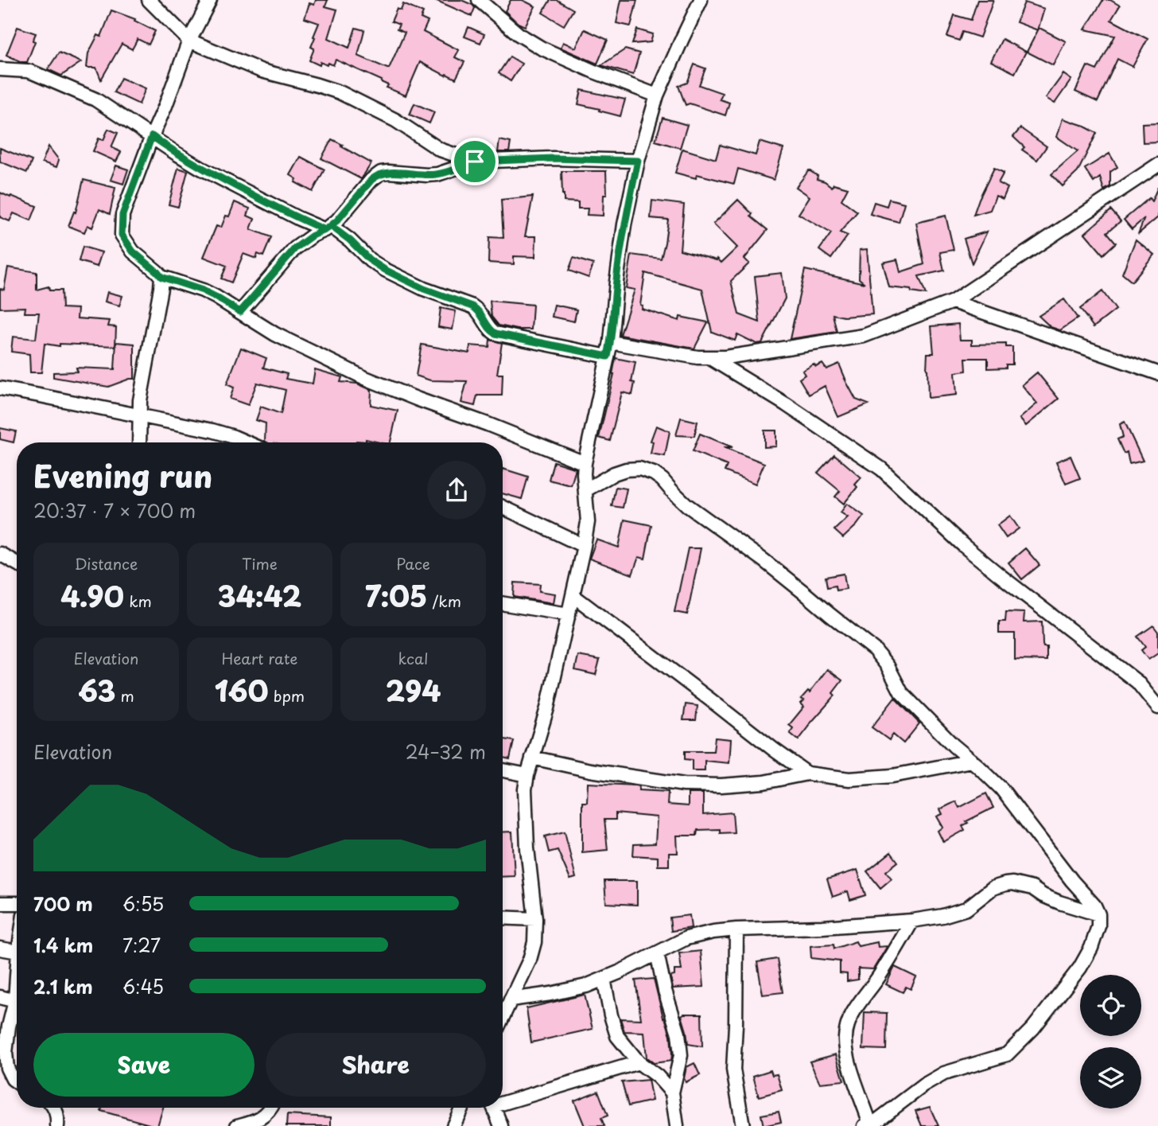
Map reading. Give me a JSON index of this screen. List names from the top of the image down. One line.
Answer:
{"page":{"heading":["Evening run","20:37 · 7 × 700 m"],"stats":[["Distance","4.90 km"],["Time","34:42"],["Pace","7:05 /km"],["Elevation","63 m"],["Heart rate","160 bpm"],["kcal","294"]],"chart":["Elevation","24–32 m"],"list":[{"name":"700 m","note":"6:55"},{"name":"1.4 km","note":"7:27"},{"name":"2.1 km","note":"6:45"}],"buttons":["Save","Share"]}}
